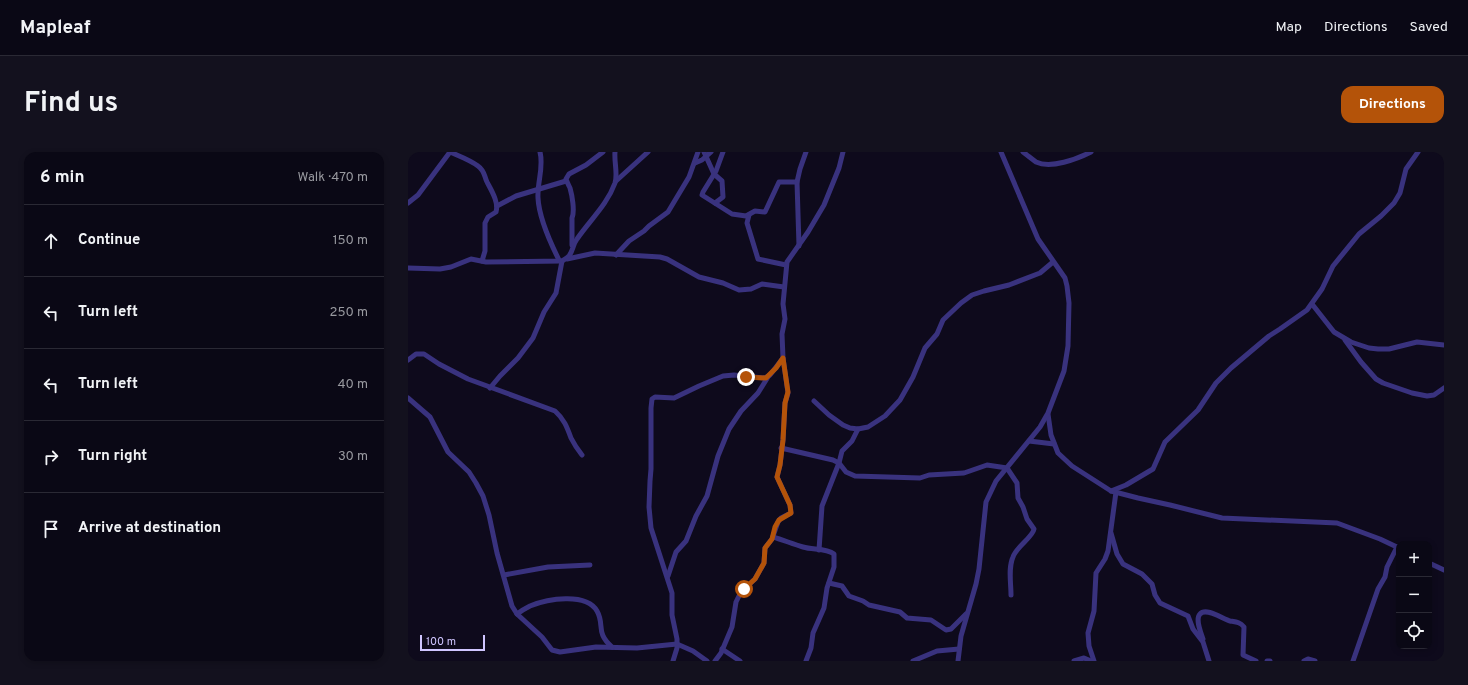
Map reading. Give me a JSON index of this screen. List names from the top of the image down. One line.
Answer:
{"scale_bar":"100 m","page":{"header":"Mapleaf","nav":["Map","Directions","Saved"],"title":"Find us","buttons":"Directions","heading":["6 min","Walk · 470 m"],"list":[["Continue","150 m"],["Turn left","250 m"],["Turn left","40 m"],["Turn right","30 m"],"Arrive at destination"],"map_buttons":["+","−"],"scale":"100 m"}}
